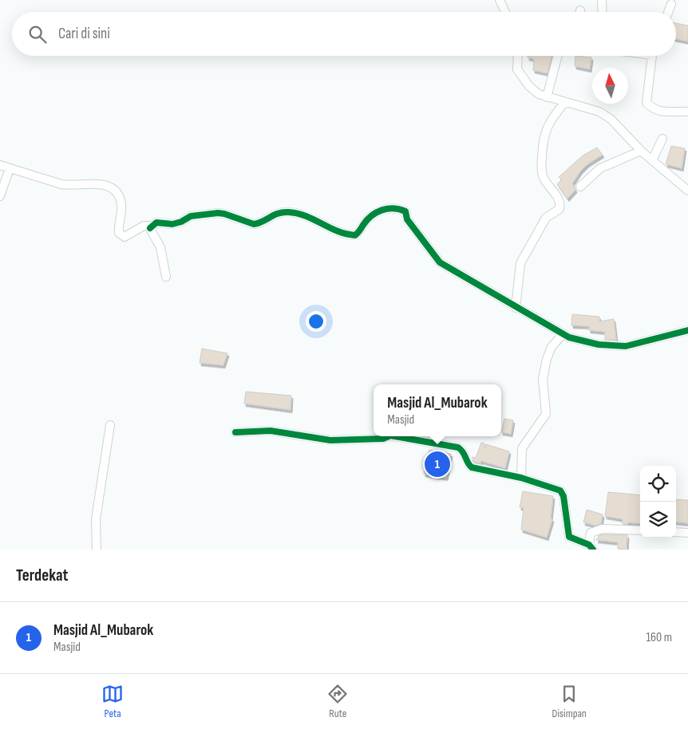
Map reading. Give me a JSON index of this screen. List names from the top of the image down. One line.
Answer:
{"north":"top","page":{"search":"Cari di sini","popup":["Masjid Al_Mubarok","Masjid"],"pins":"1","heading":"Terdekat","list":[{"mark":"1","name":"Masjid Al_Mubarok","note":"Masjid","value":"160 m"}],"nav":["Peta","Rute","Disimpan"]}}
